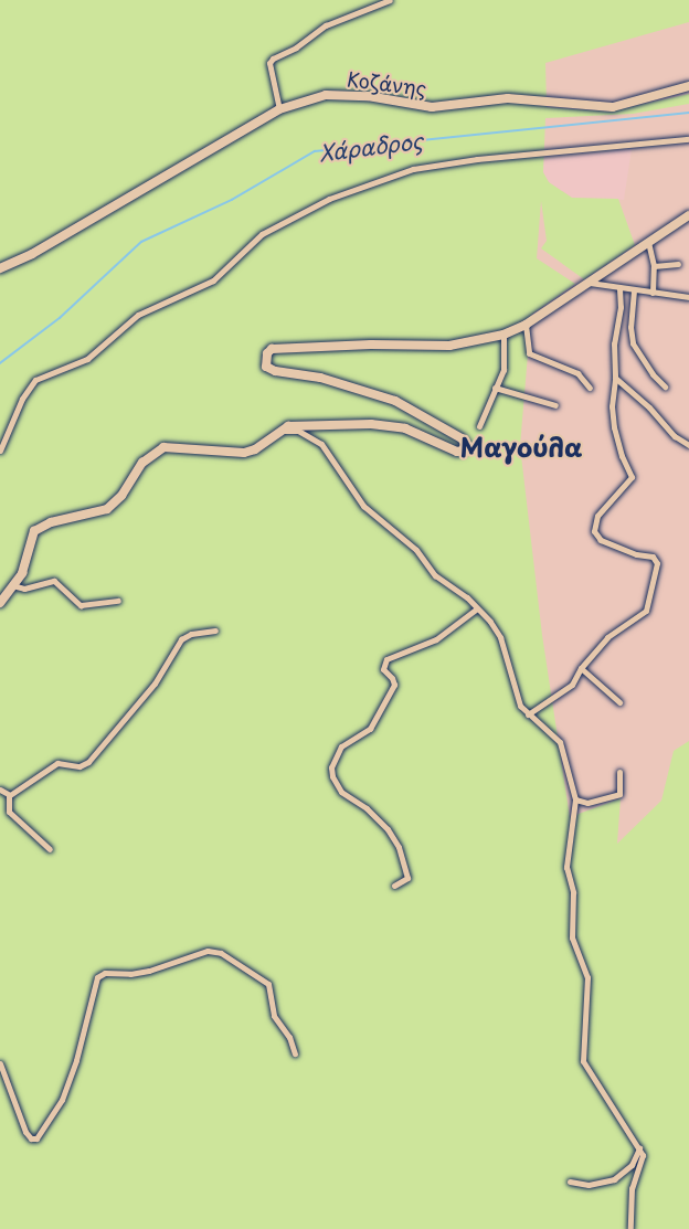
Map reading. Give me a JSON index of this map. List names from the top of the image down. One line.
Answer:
{"streets":{"main road":["Κοζάνης"]},"districts":["Μαγούλα"],"water":["Χάραδρος"]}
